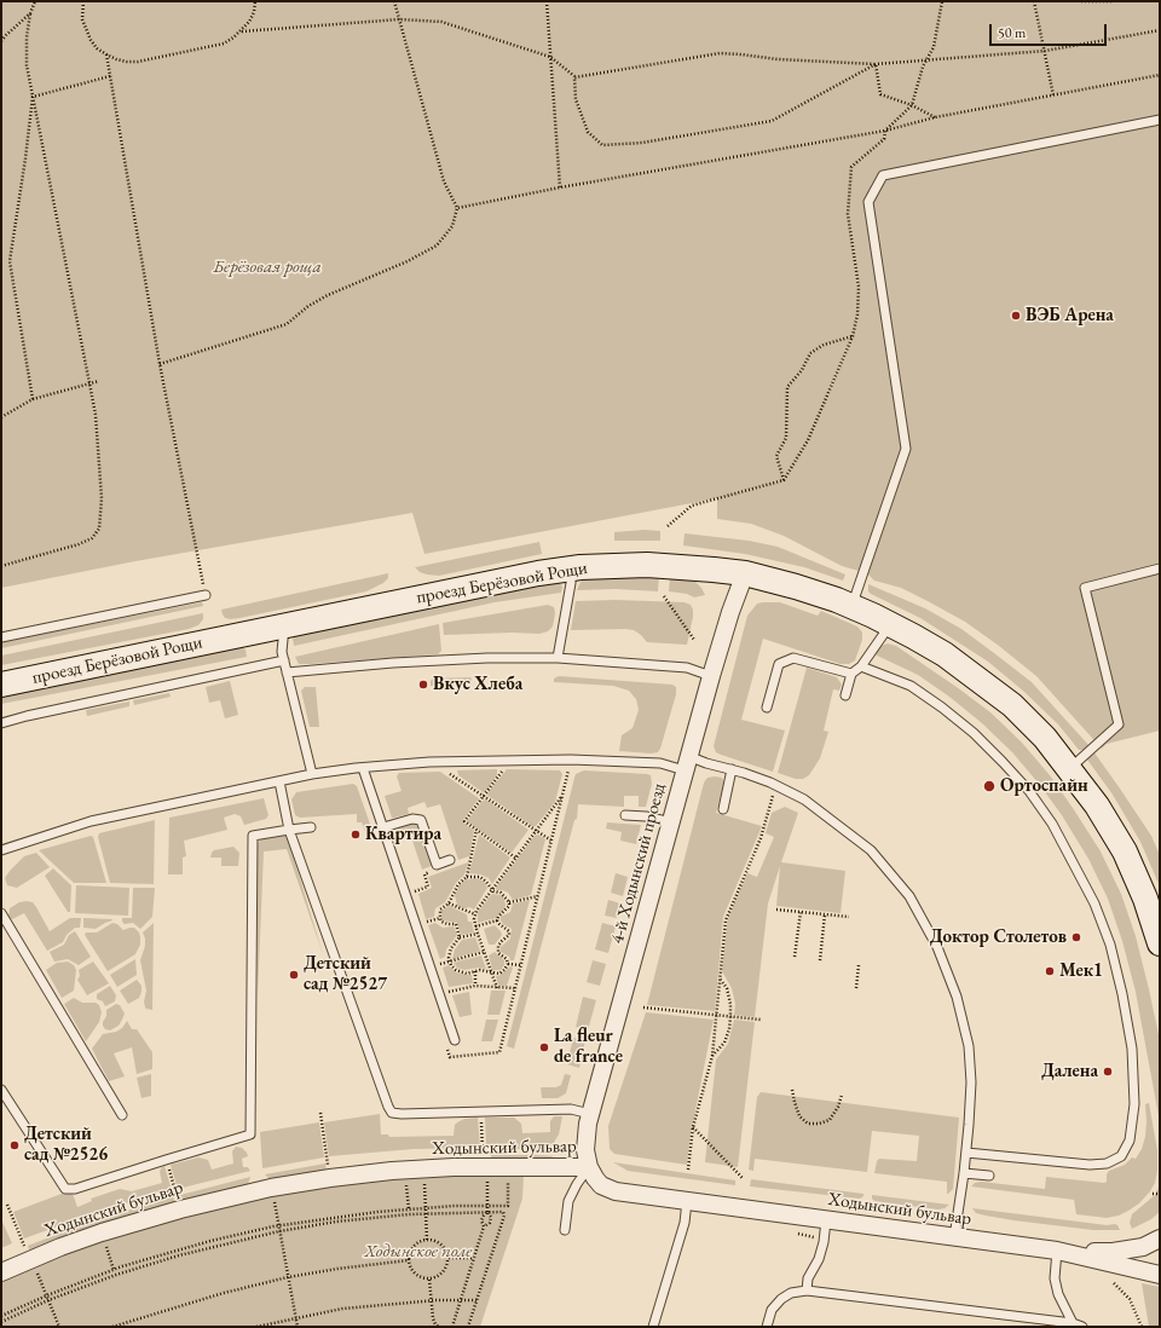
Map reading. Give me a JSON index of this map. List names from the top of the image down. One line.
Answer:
{"streets":{"street":["проезд Берёзовой Рощи","4-й Ходынский проезд","Ходынский бульвар"]},"crossings":[["проезд Берёзовой Рощи","4-й Ходынский проезд"],["4-й Ходынский проезд","Ходынский бульвар"]],"parks":["Берёзовая роща","Ходынское поле"],"places":["ВЭБ Арена","Вкус Хлеба","Ортоспайн","Квартира","Доктор Столетов","Мек1","Детский сад №2527","La fleur de france","Далена","Детский сад №2526"],"scale_bar":"50 m"}
